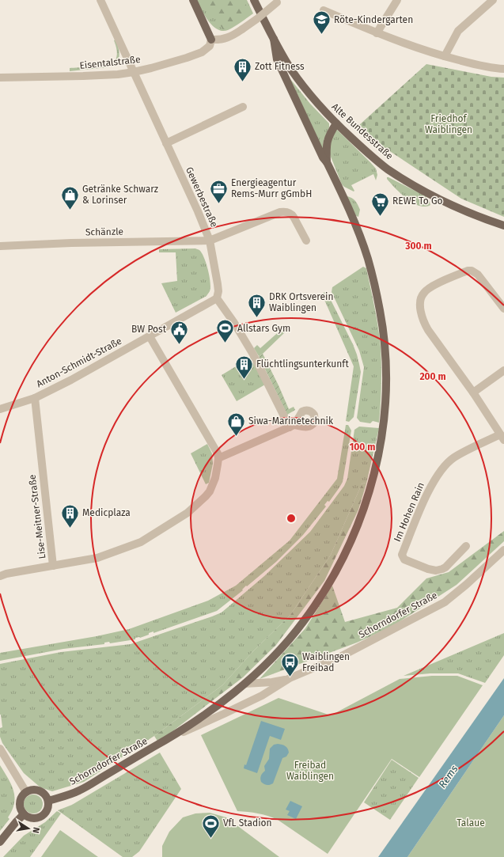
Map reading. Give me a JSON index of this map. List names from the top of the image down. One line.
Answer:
{"streets":{"main road":["Alte Bundesstraße","Schorndorfer Straße"],"street":["Eisentalstraße","Gewerbestraße","Schänzle","Anton-Schmidt-Straße","Im Hohen Rain","Lise-Meitner-Straße"]},"crossings":[["Eisentalstraße","Gewerbestraße"],["Gewerbestraße","Schänzle"],["Anton-Schmidt-Straße","Lise-Meitner-Straße"]],"water":["Rems"],"parks":["Friedhof Waiblingen","Freibad Waiblingen","Talaue"],"places":{"school or university":["Röte-Kindergarten"],"building":["Zott Fitness","DRK Ortsverein Waiblingen","Flüchtlingsunterkunft","Medicplaza"],"office":["Energieagentur Rems-Murr gGmbH"],"shop":["Getränke Schwarz & Lorinser","Siwa-Marinetechnik"],"supermarket":["REWE To Go"],"sports":["Allstars Gym","VfL Stadion"],"public building":["BW Post"],"bus stop":["Waiblingen Freibad"]},"north":"right","rings":["300 m","200 m","100 m"]}
